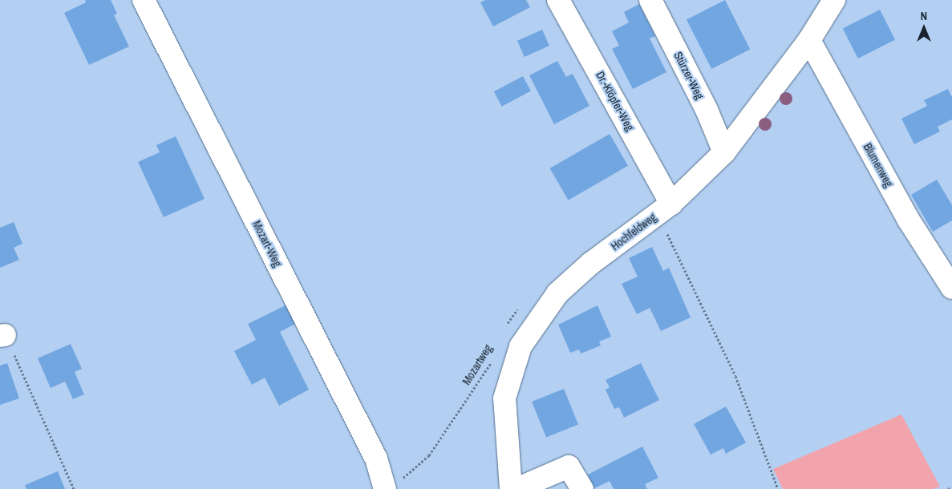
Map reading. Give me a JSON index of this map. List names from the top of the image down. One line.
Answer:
{"streets":{"street":["Stürzer-Weg","Dr.-Klöpfer-Weg","Blumenweg","Hochfeldweg","Mozart-Weg"],"path":["Mozartweg"]},"crossings":[["Stürzer-Weg","Hochfeldweg"],["Dr.-Klöpfer-Weg","Hochfeldweg"],["Blumenweg","Hochfeldweg"],["Mozart-Weg","Mozartweg"]],"north":"top"}
